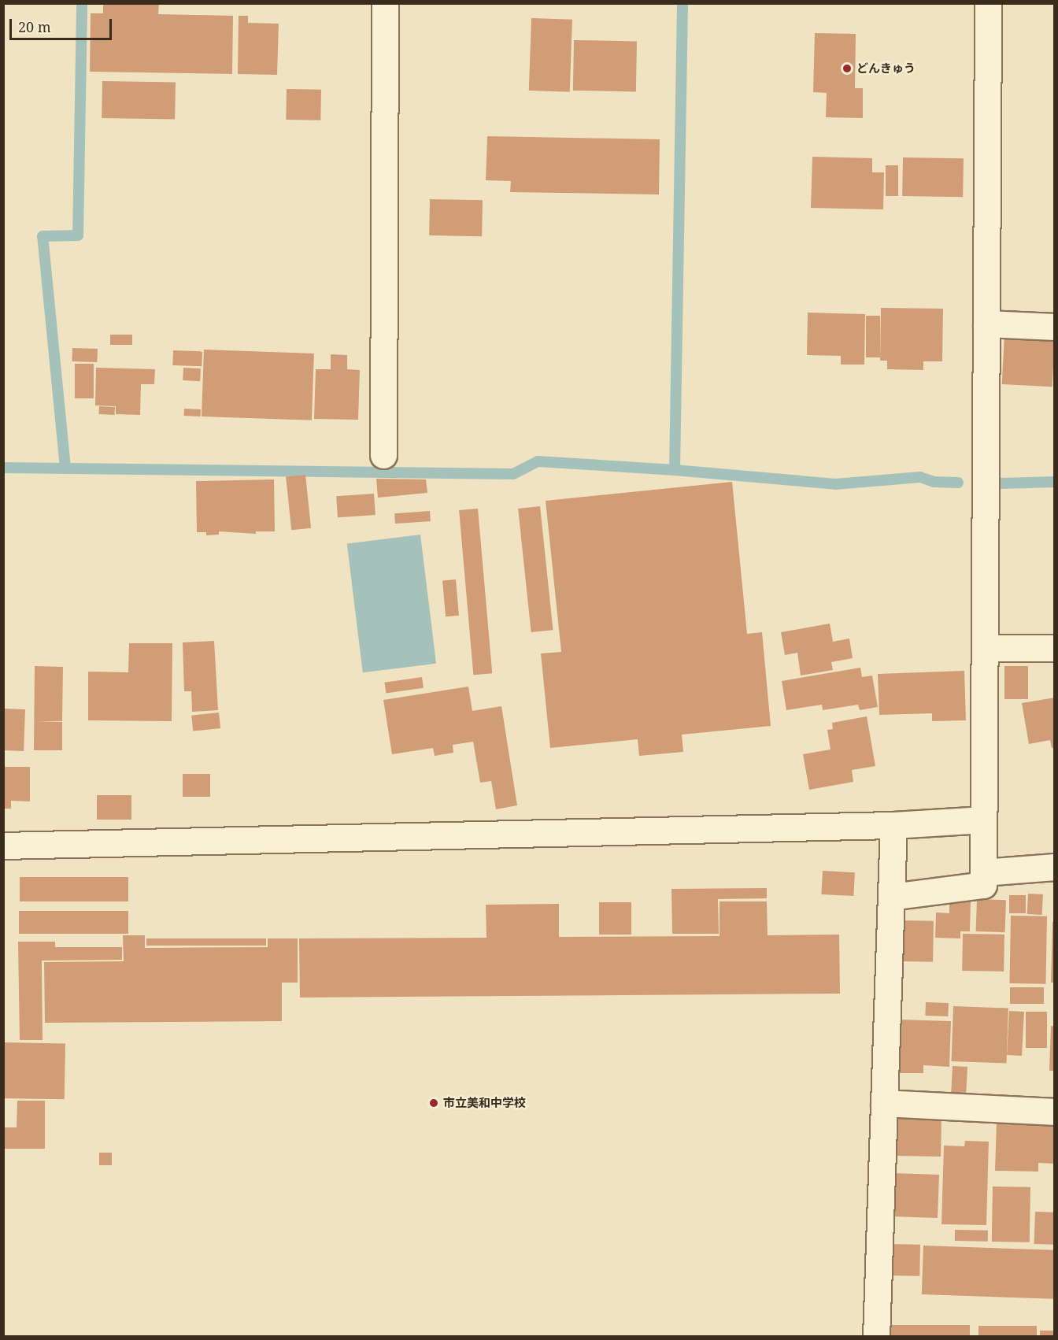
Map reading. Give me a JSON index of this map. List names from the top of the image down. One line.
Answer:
{"places":["どんきゅう","市立美和中学校"],"scale_bar":"20 m"}
